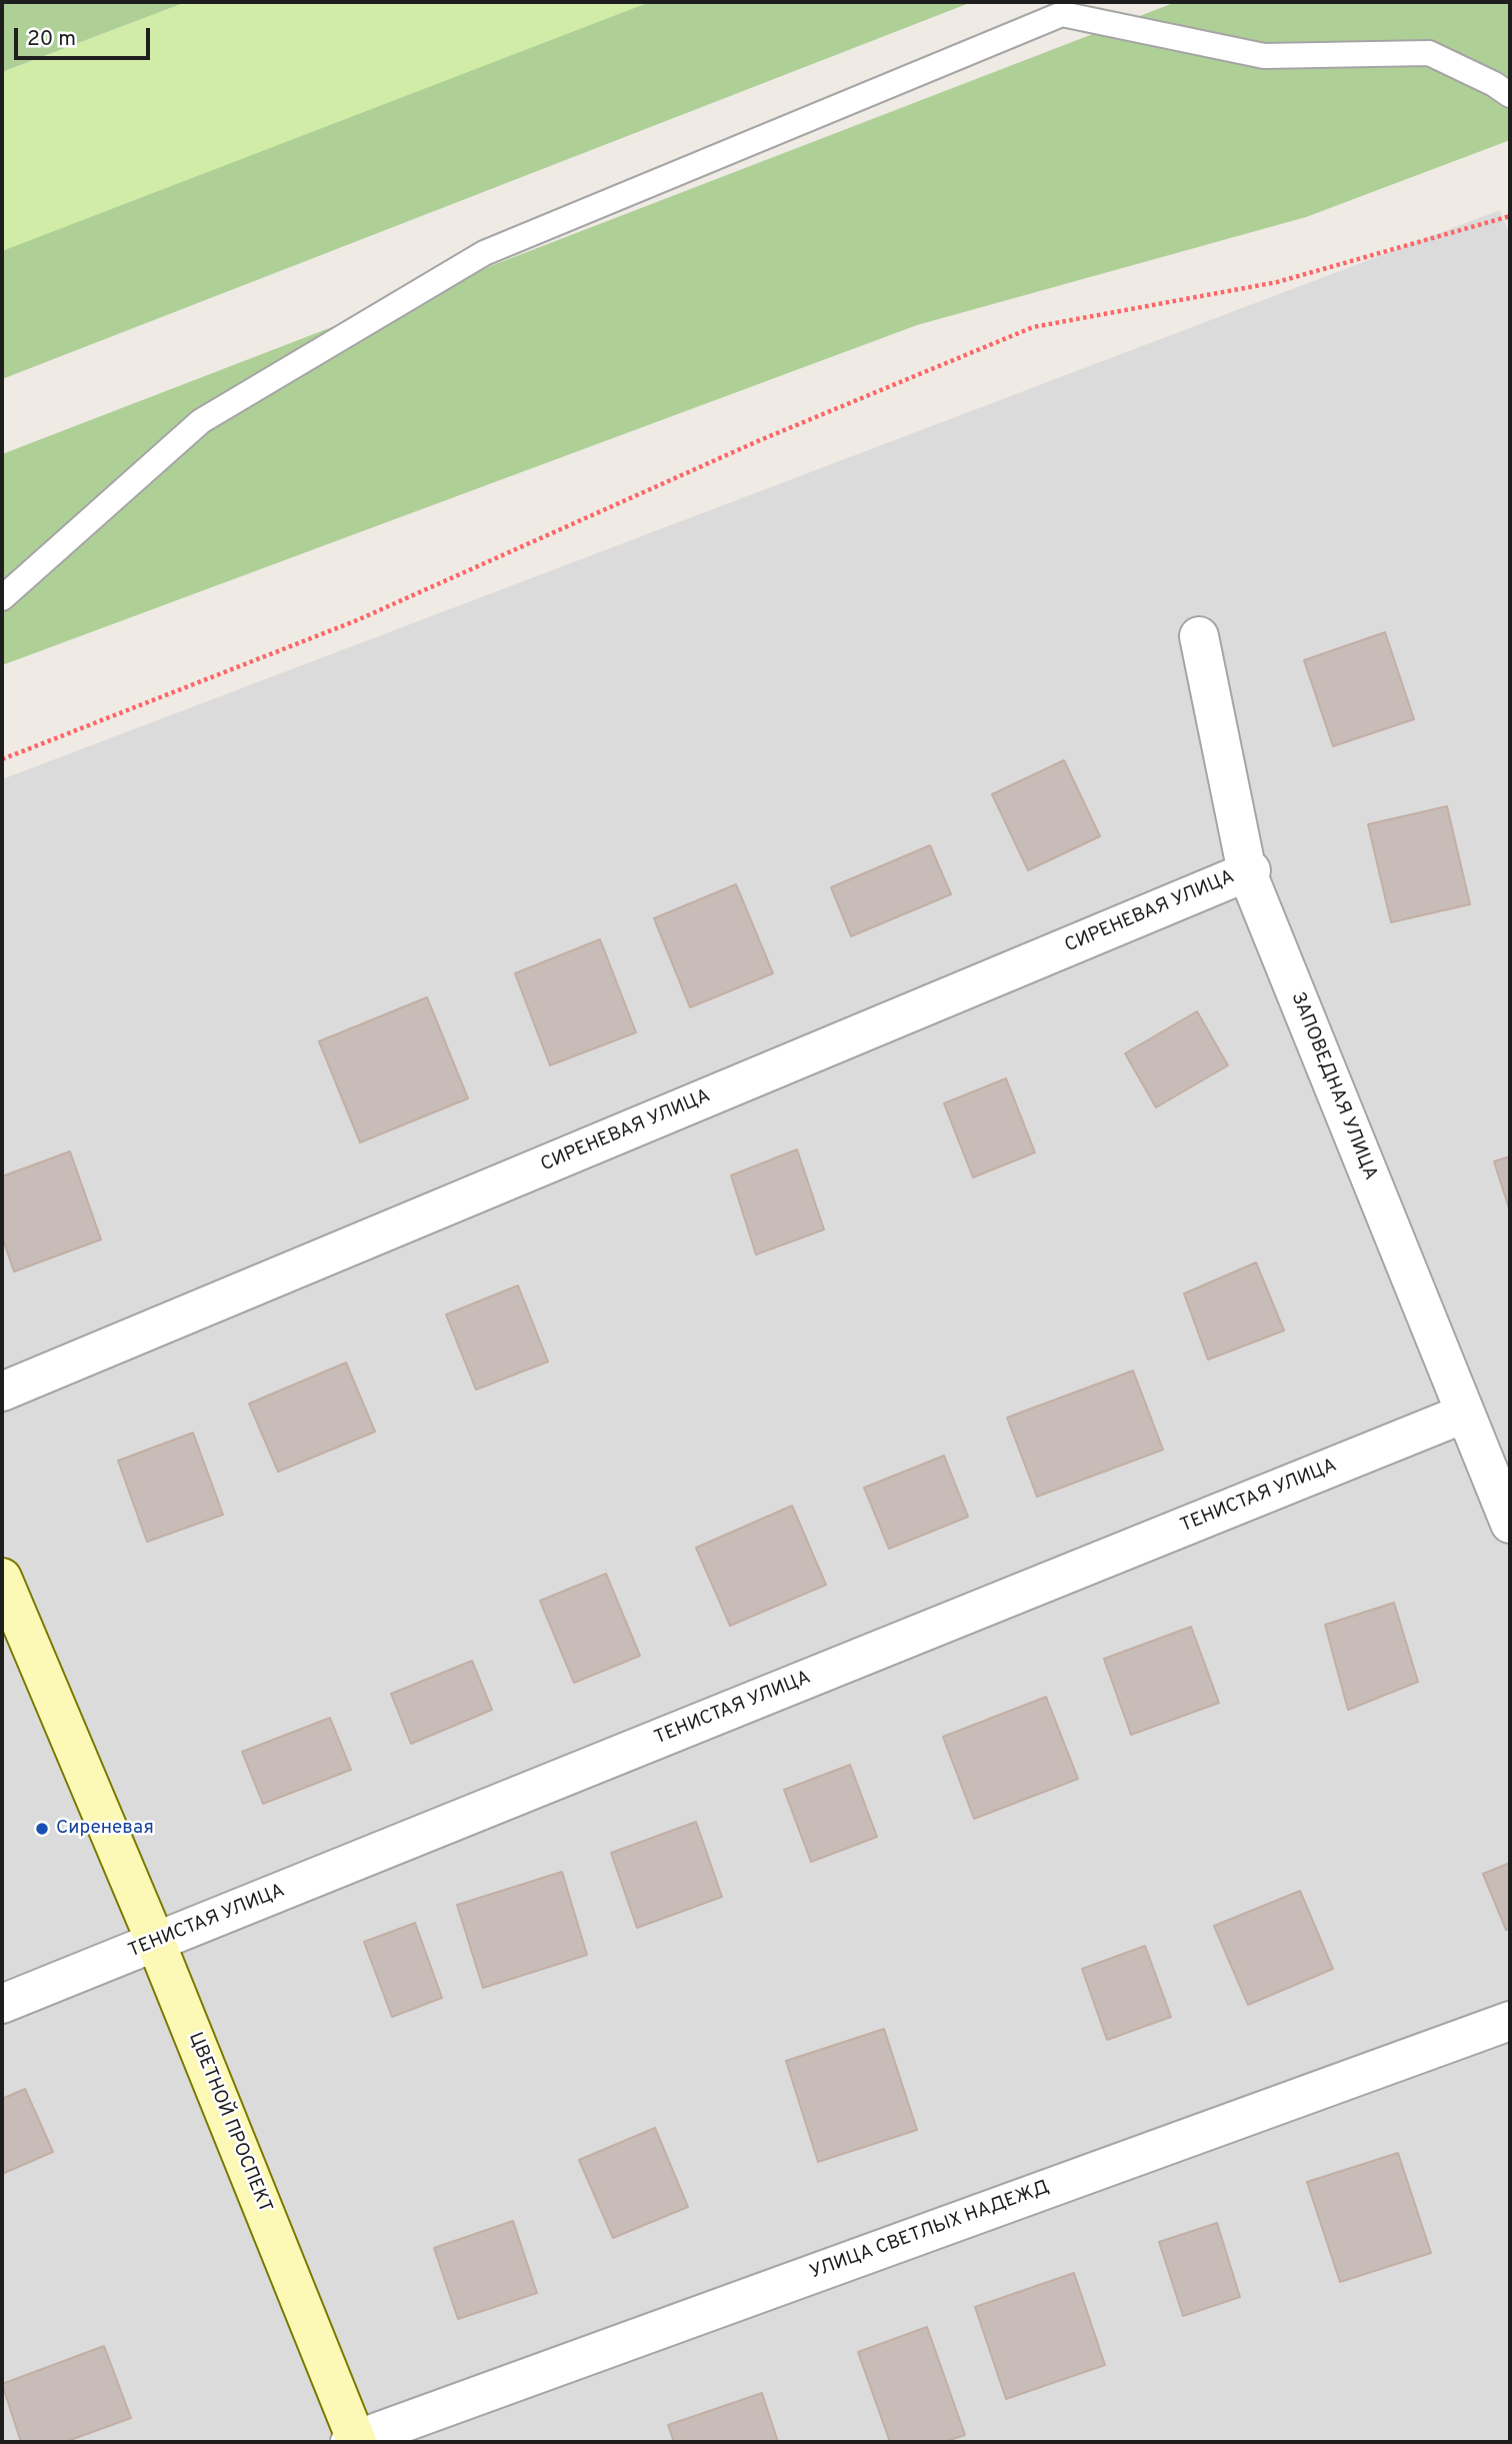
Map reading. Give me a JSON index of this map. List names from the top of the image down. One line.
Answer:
{"streets":{"street":["СИРЕНЕВАЯ УЛИЦА","ЗАПОВЕДНАЯ УЛИЦА","ТЕНИСТАЯ УЛИЦА","ЦВЕТНОЙ ПРОСПЕКТ","УЛИЦА СВЕТЛЫХ НАДЕЖД"]},"crossings":[["СИРЕНЕВАЯ УЛИЦА","ЗАПОВЕДНАЯ УЛИЦА"],["ЗАПОВЕДНАЯ УЛИЦА","ТЕНИСТАЯ УЛИЦА"],["ТЕНИСТАЯ УЛИЦА","ЦВЕТНОЙ ПРОСПЕКТ"],["ЦВЕТНОЙ ПРОСПЕКТ","УЛИЦА СВЕТЛЫХ НАДЕЖД"]],"places":["Сиреневая"],"scale_bar":"20 m"}
